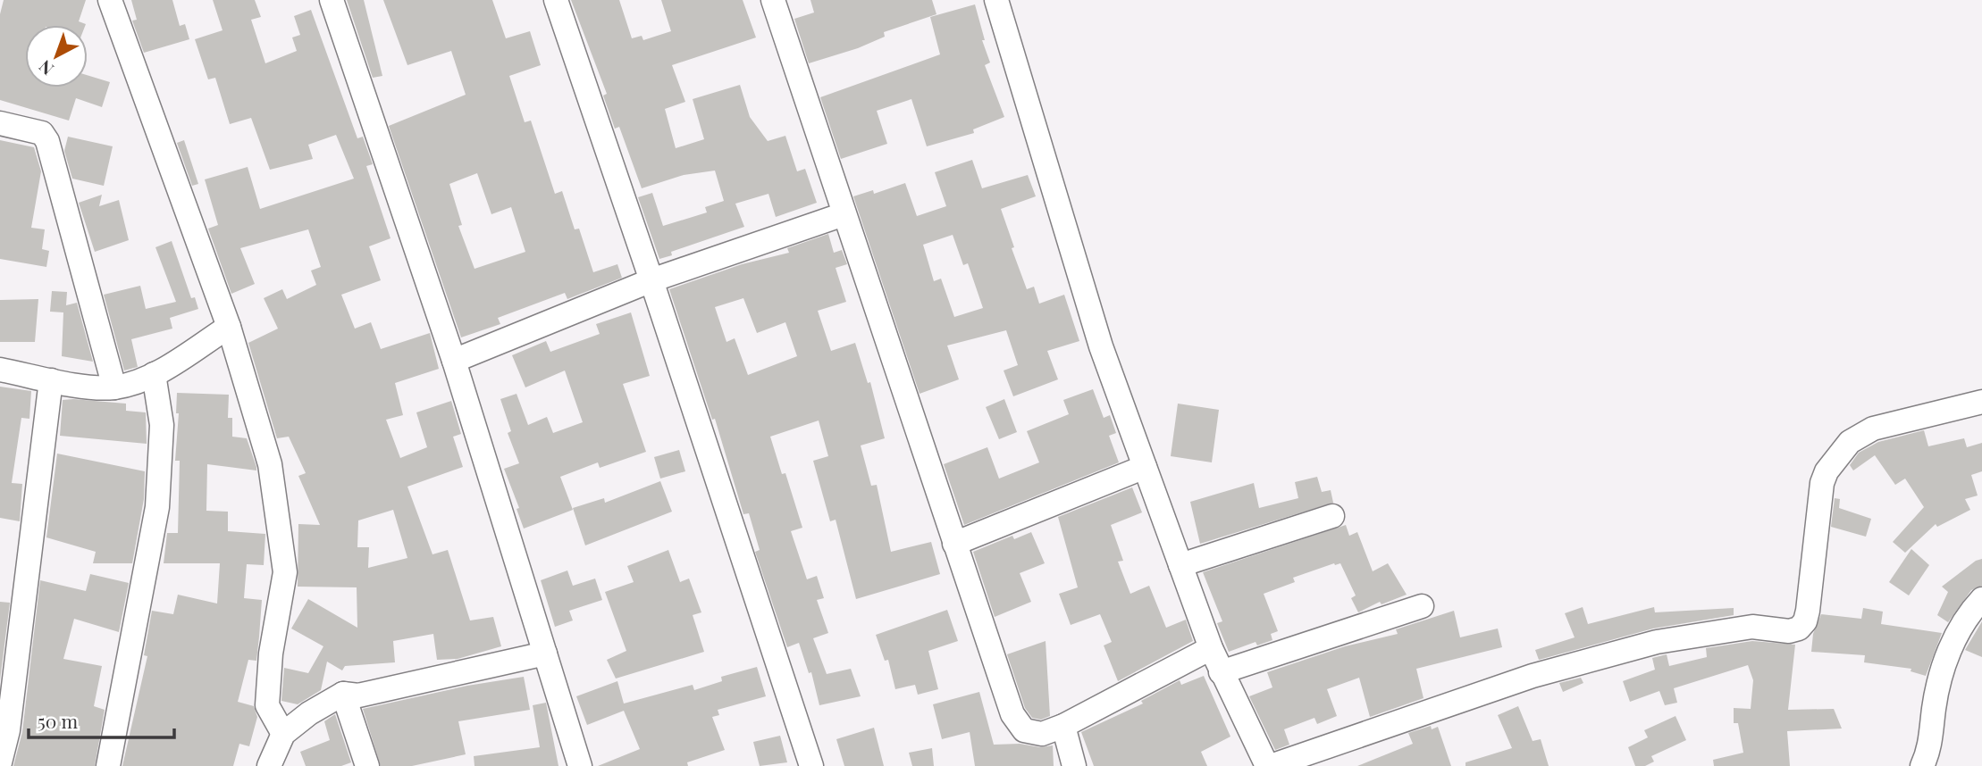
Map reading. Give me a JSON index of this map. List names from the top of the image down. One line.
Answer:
{"scale_bar":"50 m","north":"bottom left"}
